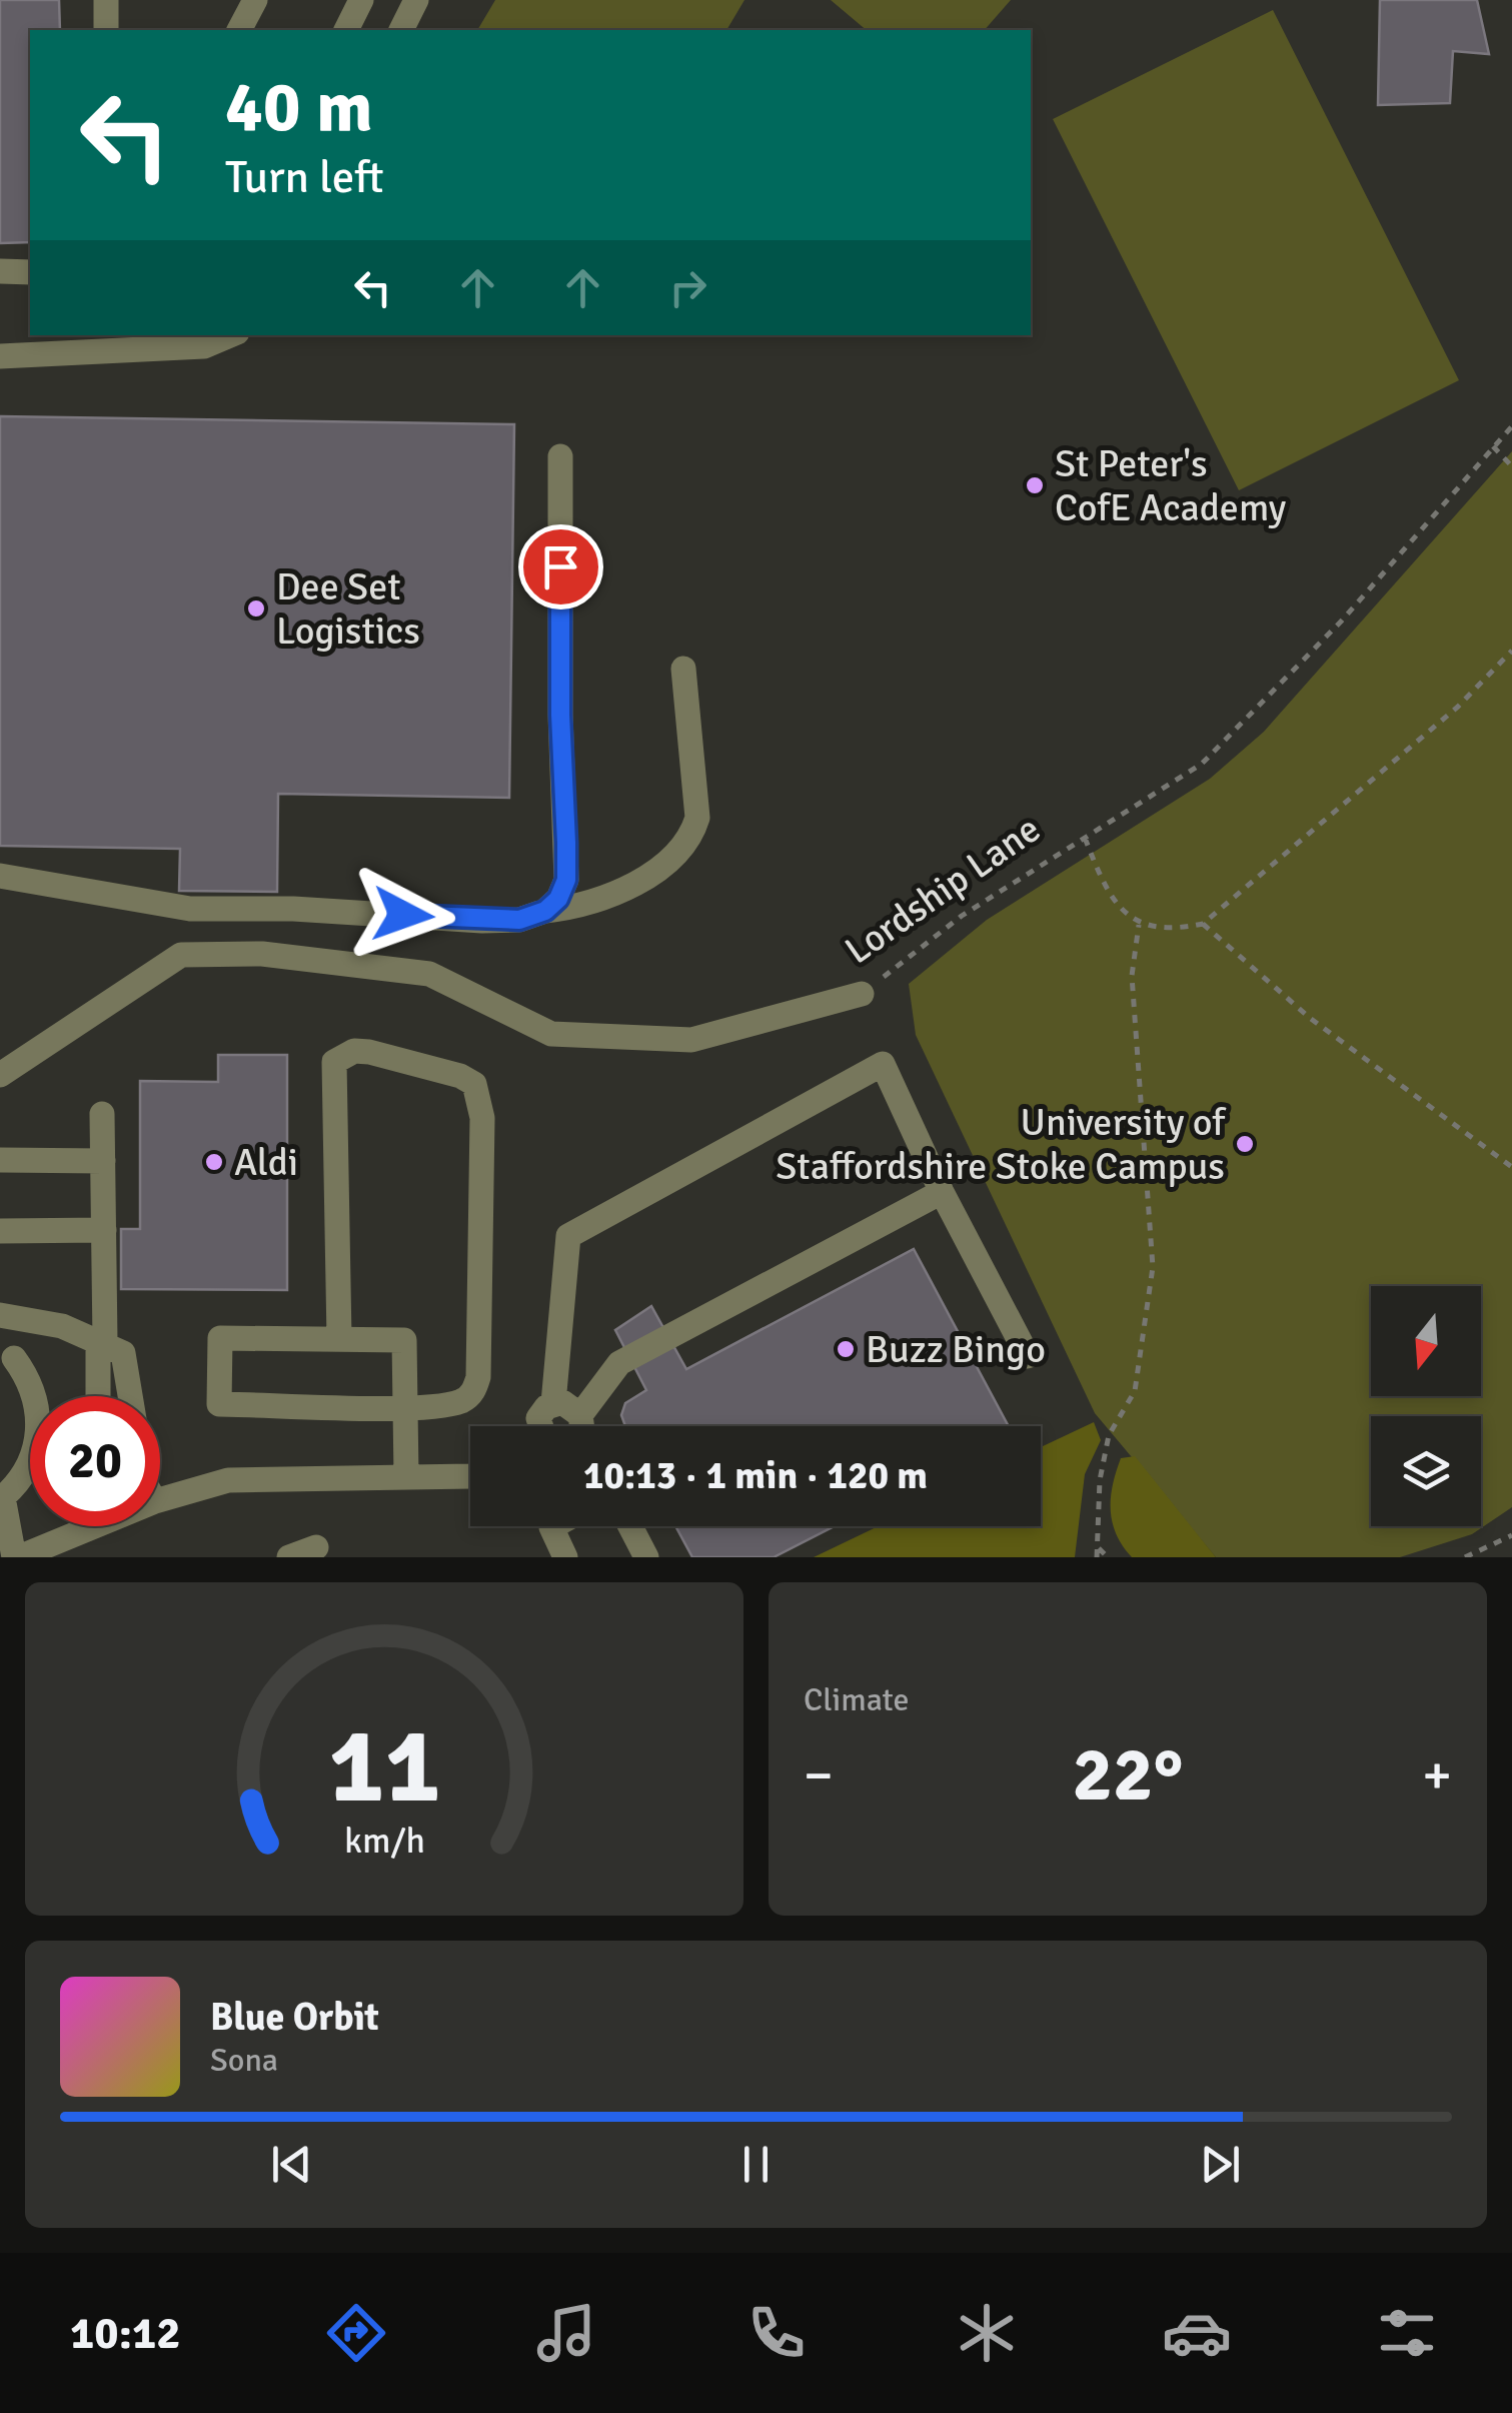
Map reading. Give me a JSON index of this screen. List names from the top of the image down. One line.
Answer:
{"streets":{"street":["Lordship Lane"]},"places":["St Peter's CofE Academy","Dee Set Logistics","University of Staffordshire Stoke Campus","Aldi","Buzz Bingo"],"north":"bottom","page":{"turn":["40 m","Turn left"],"limit":"20","trip":"10:13 · 1 min · 120 m","tile":"Climate","heat":["−","22°","+"],"song":["Blue Orbit","Sona"],"tabs":"10:12","gauge":["11","km/h"]}}
